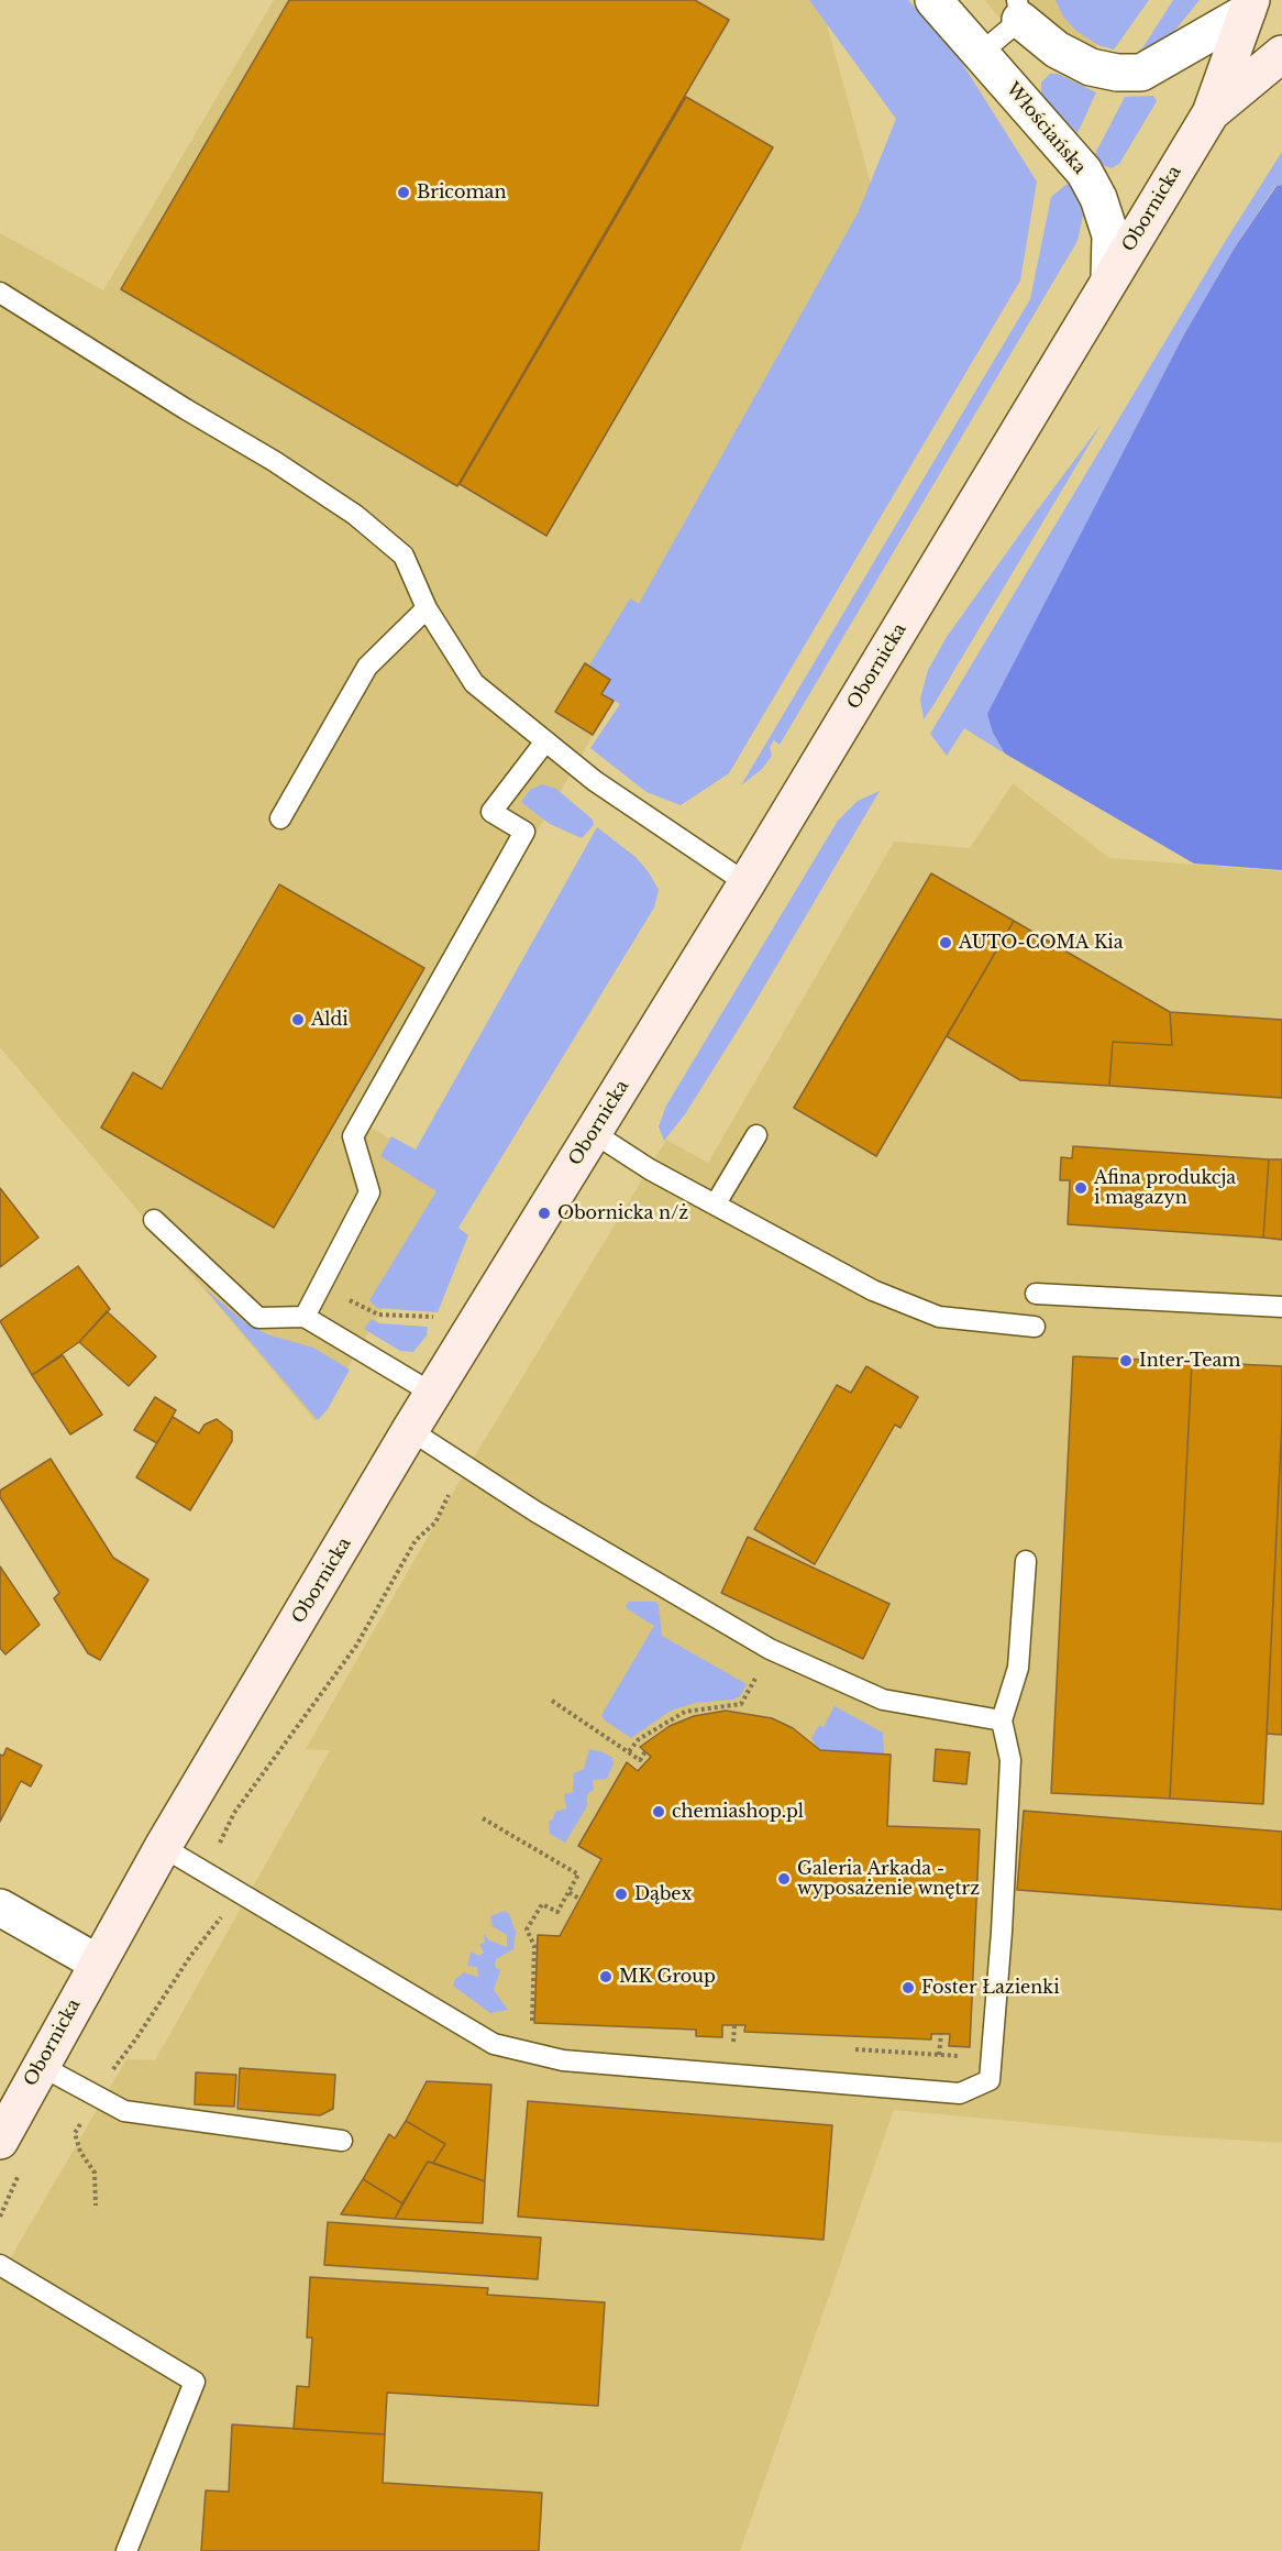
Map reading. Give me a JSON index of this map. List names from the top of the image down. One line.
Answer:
{"streets":{"main road":["Obornicka"],"street":["Włościańska"]},"crossings":[["Włościańska","Obornicka"]],"places":["Bricoman","AUTO-COMA Kia","Aldi","Afina produkcja i magazyn","Obornicka n/ż","Inter-Team","chemiashop.pl","Galeria Arkada - wyposażenie wnętrz","Dąbex","MK Group","Foster Łazienki"]}
